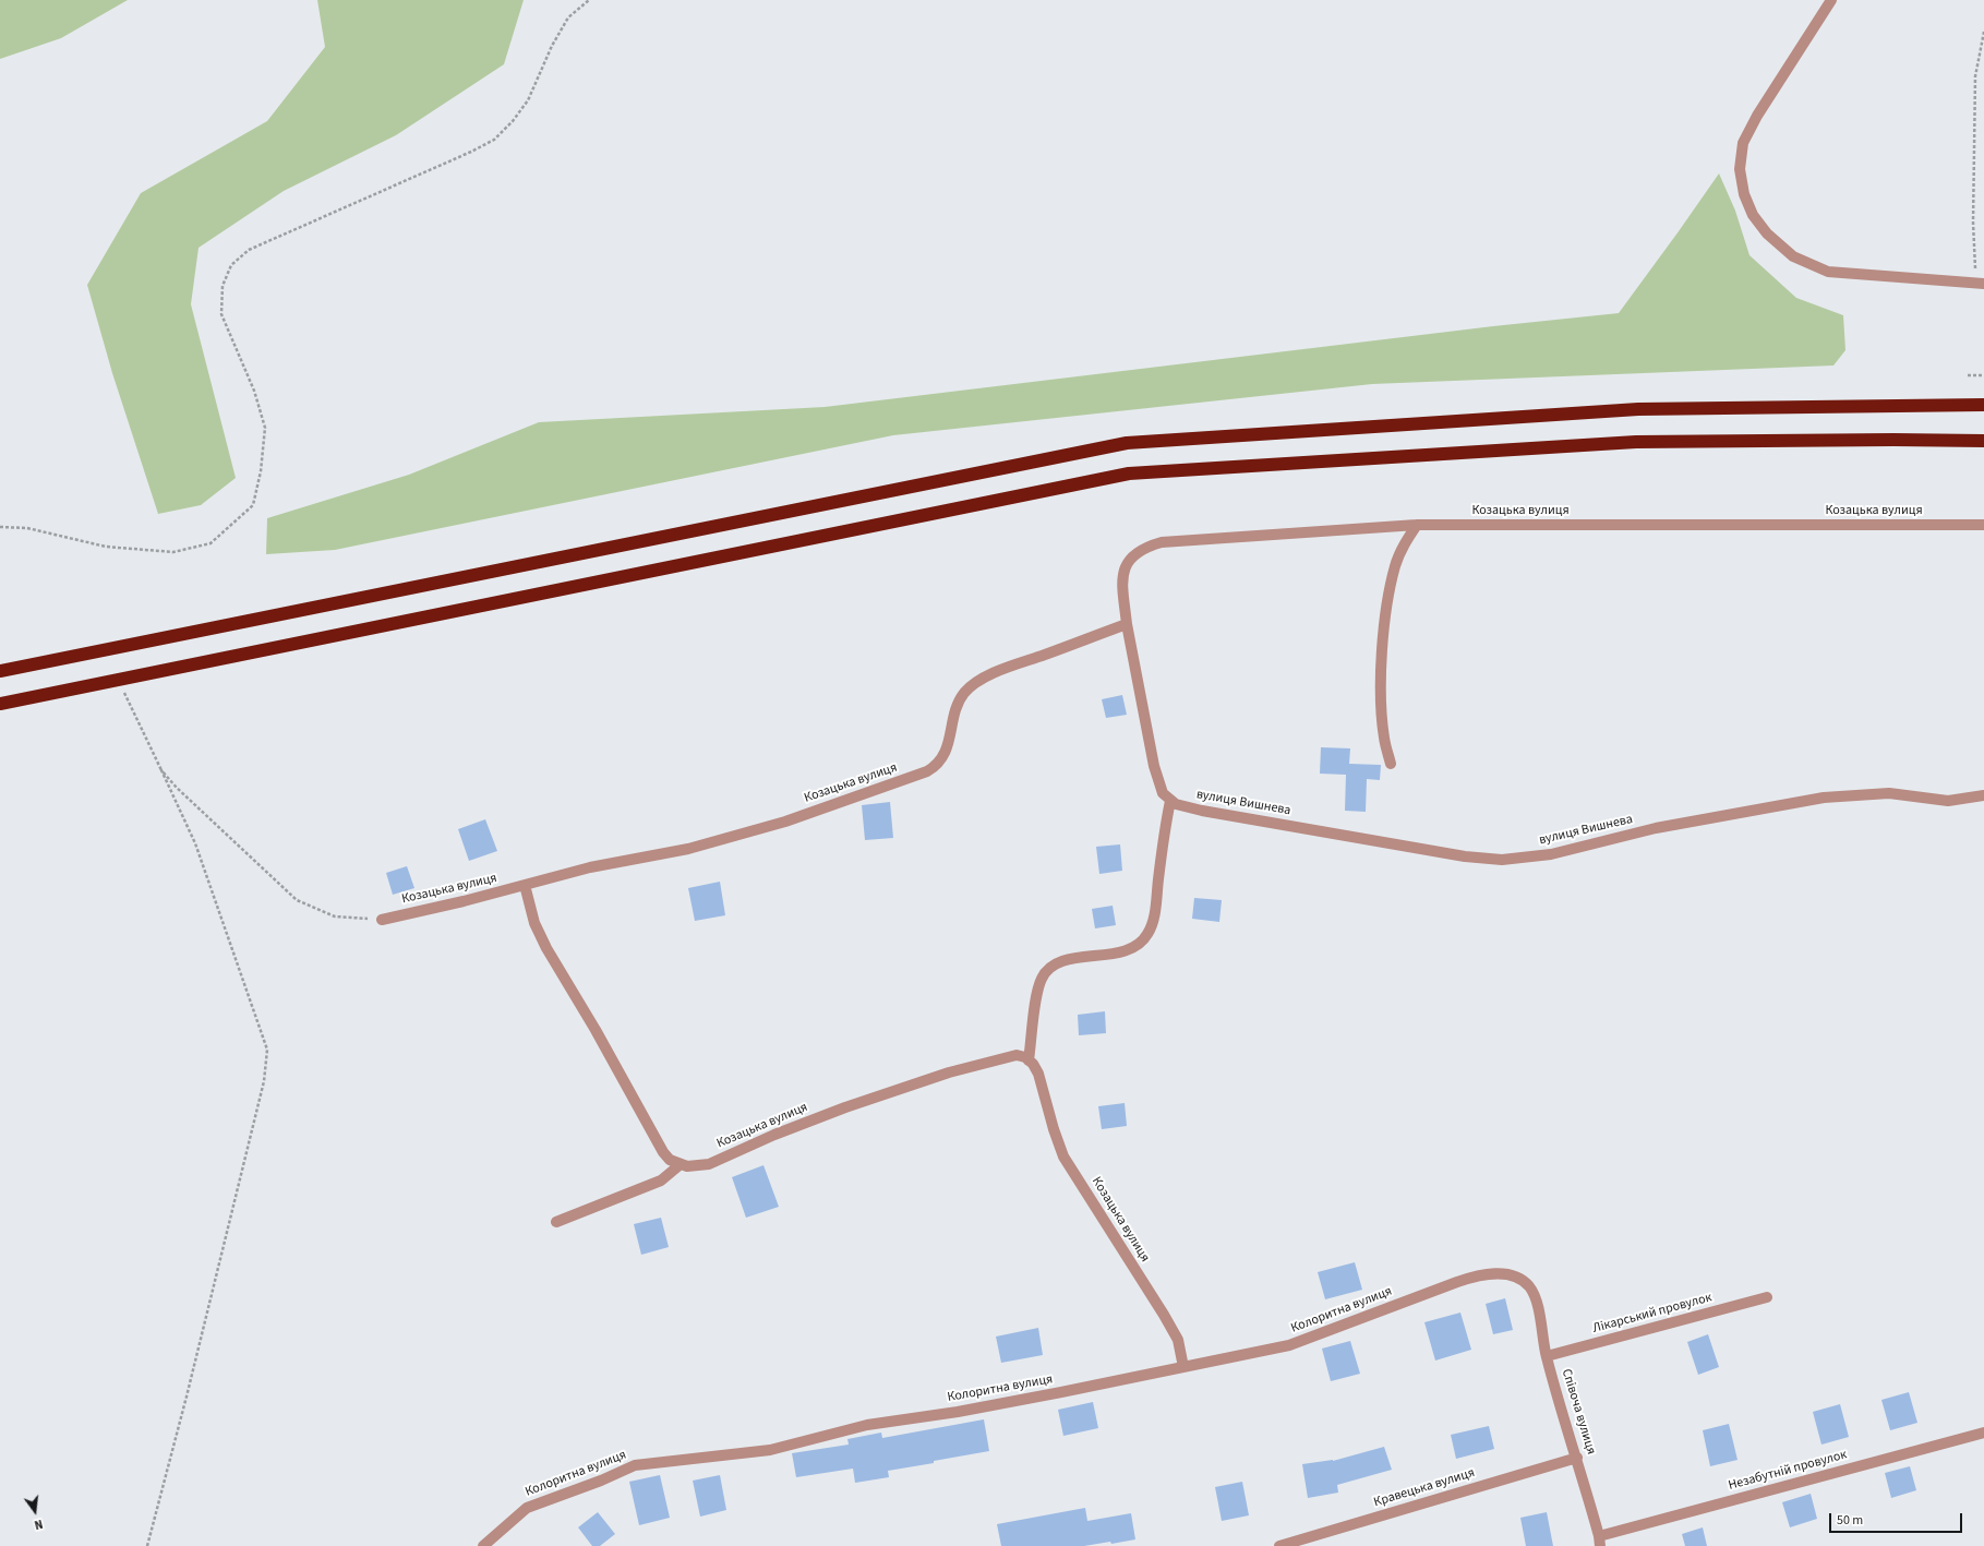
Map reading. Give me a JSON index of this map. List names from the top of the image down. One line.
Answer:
{"streets":{"street":["Козацька вулиця","вулиця Вишнева","Колоритна вулиця","Лікарський провулок","Співоча вулиця","Незабутній провулок","Кравецька вулиця"]},"crossings":[["Козацька вулиця","вулиця Вишнева"],["Козацька вулиця","Колоритна вулиця"],["Колоритна вулиця","Співоча вулиця"],["Лікарський провулок","Співоча вулиця"],["Співоча вулиця","Незабутній провулок"],["Співоча вулиця","Кравецька вулиця"]],"scale_bar":"50 m","north":"bottom"}
